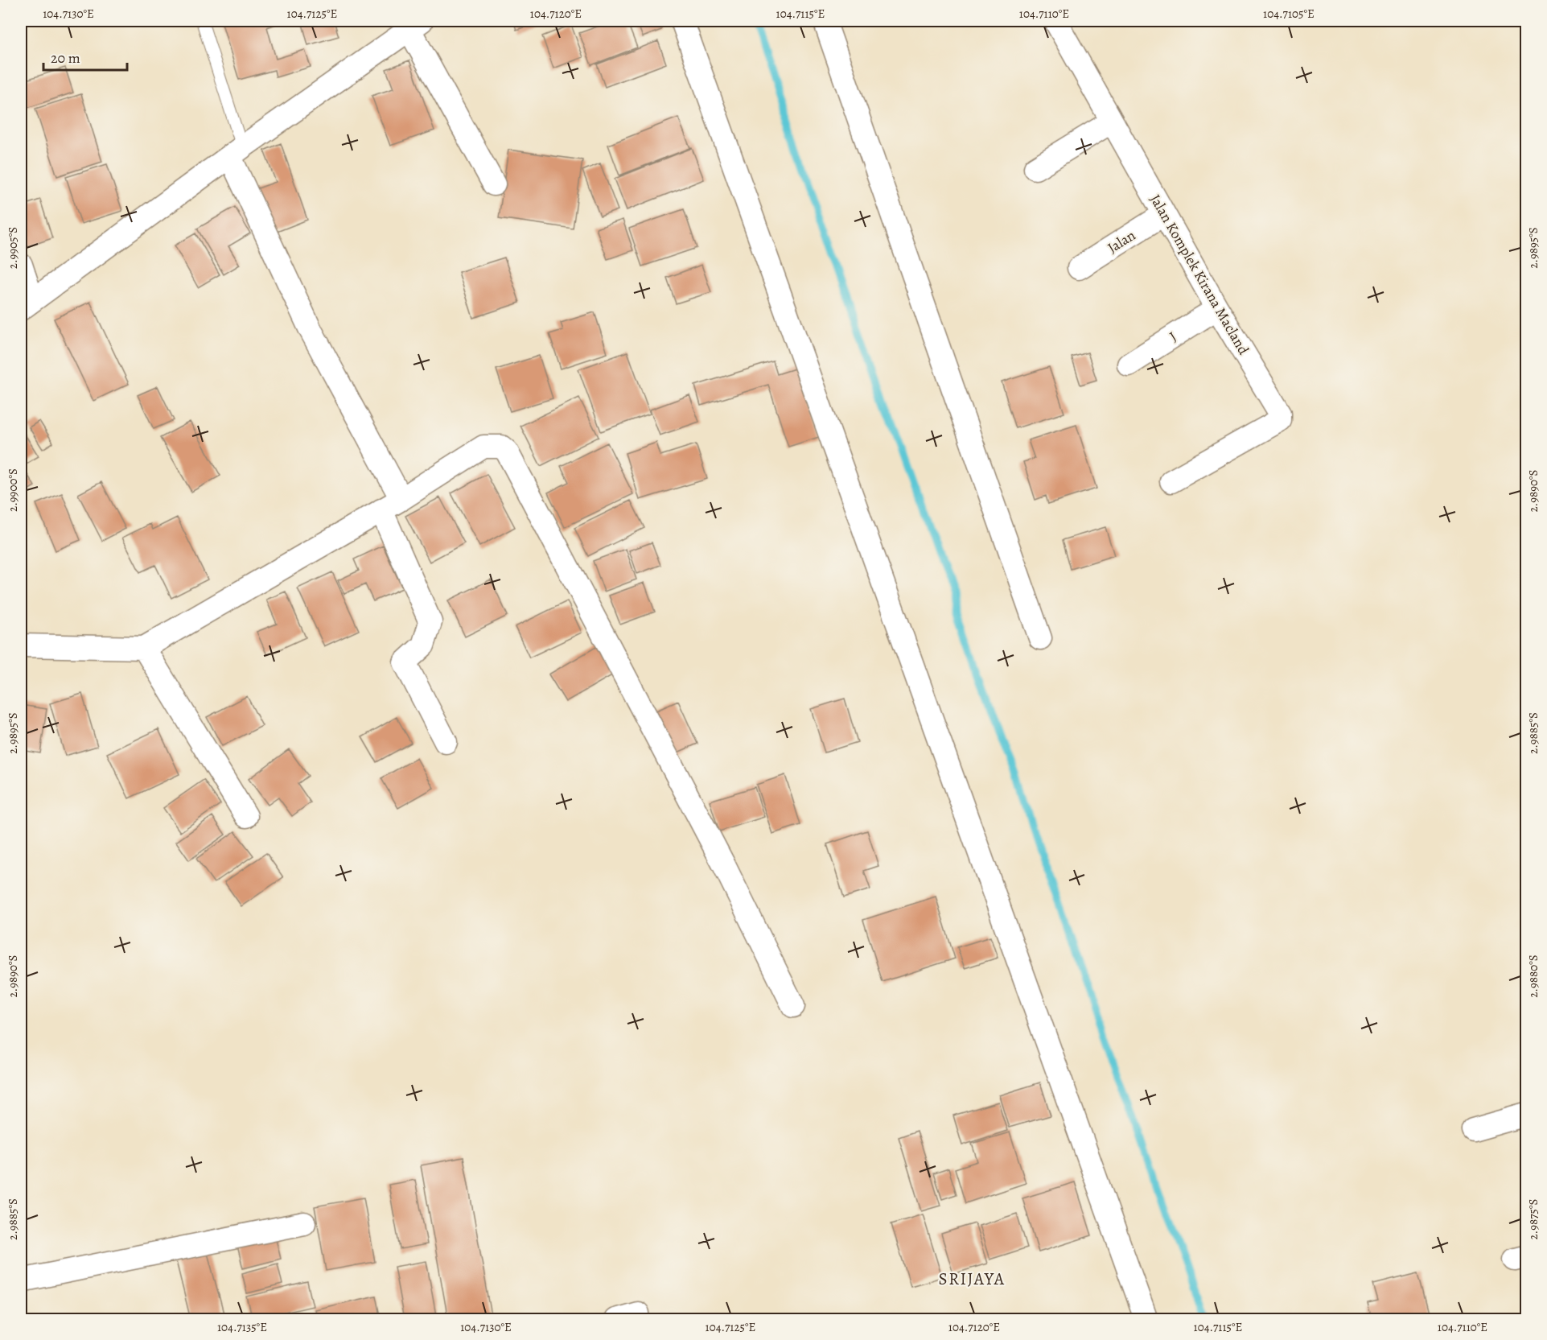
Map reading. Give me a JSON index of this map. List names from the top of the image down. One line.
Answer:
{"streets":{"street":["Jalan","Jalan Komplek Kirana Macland","J"]},"crossings":[["Jalan","Jalan Komplek Kirana Macland"],["Jalan Komplek Kirana Macland","J"]],"districts":["SRIJAYA"],"scale_bar":"20 m","coordinates":["104.7130°E","104.7125°E","104.7120°E","104.7115°E","104.7110°E","104.7105°E","2.9905°S","2.9895°S","2.9900°S","2.9890°S","2.9885°S","2.9880°S","2.9875°S","104.7135°E"]}
